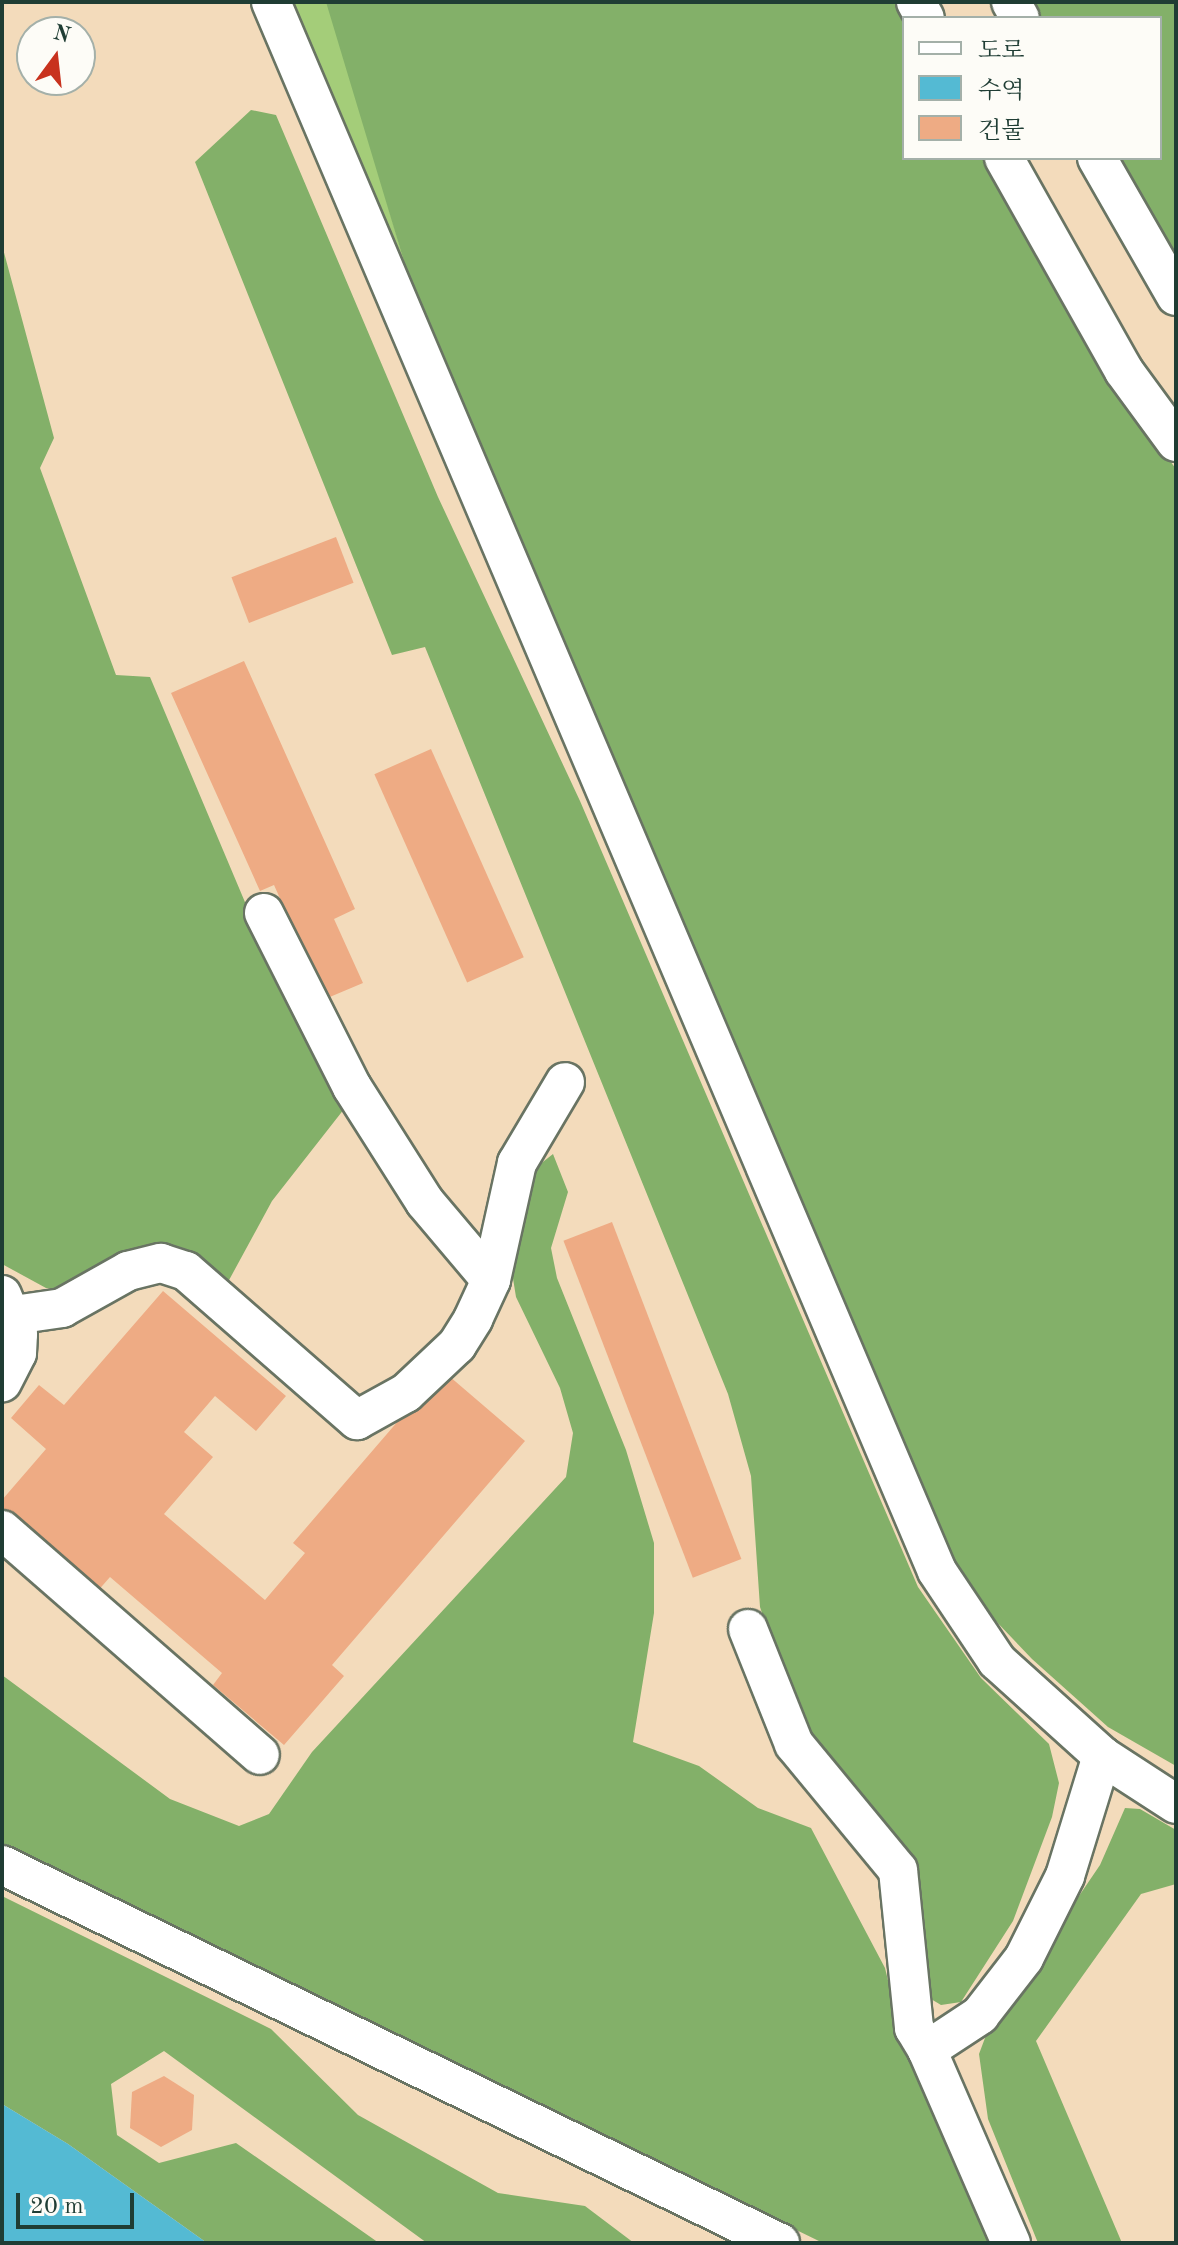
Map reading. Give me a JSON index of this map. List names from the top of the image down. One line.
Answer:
{"legend":["도로","수역","건물"],"scale_bar":"20 m","north":"top"}
